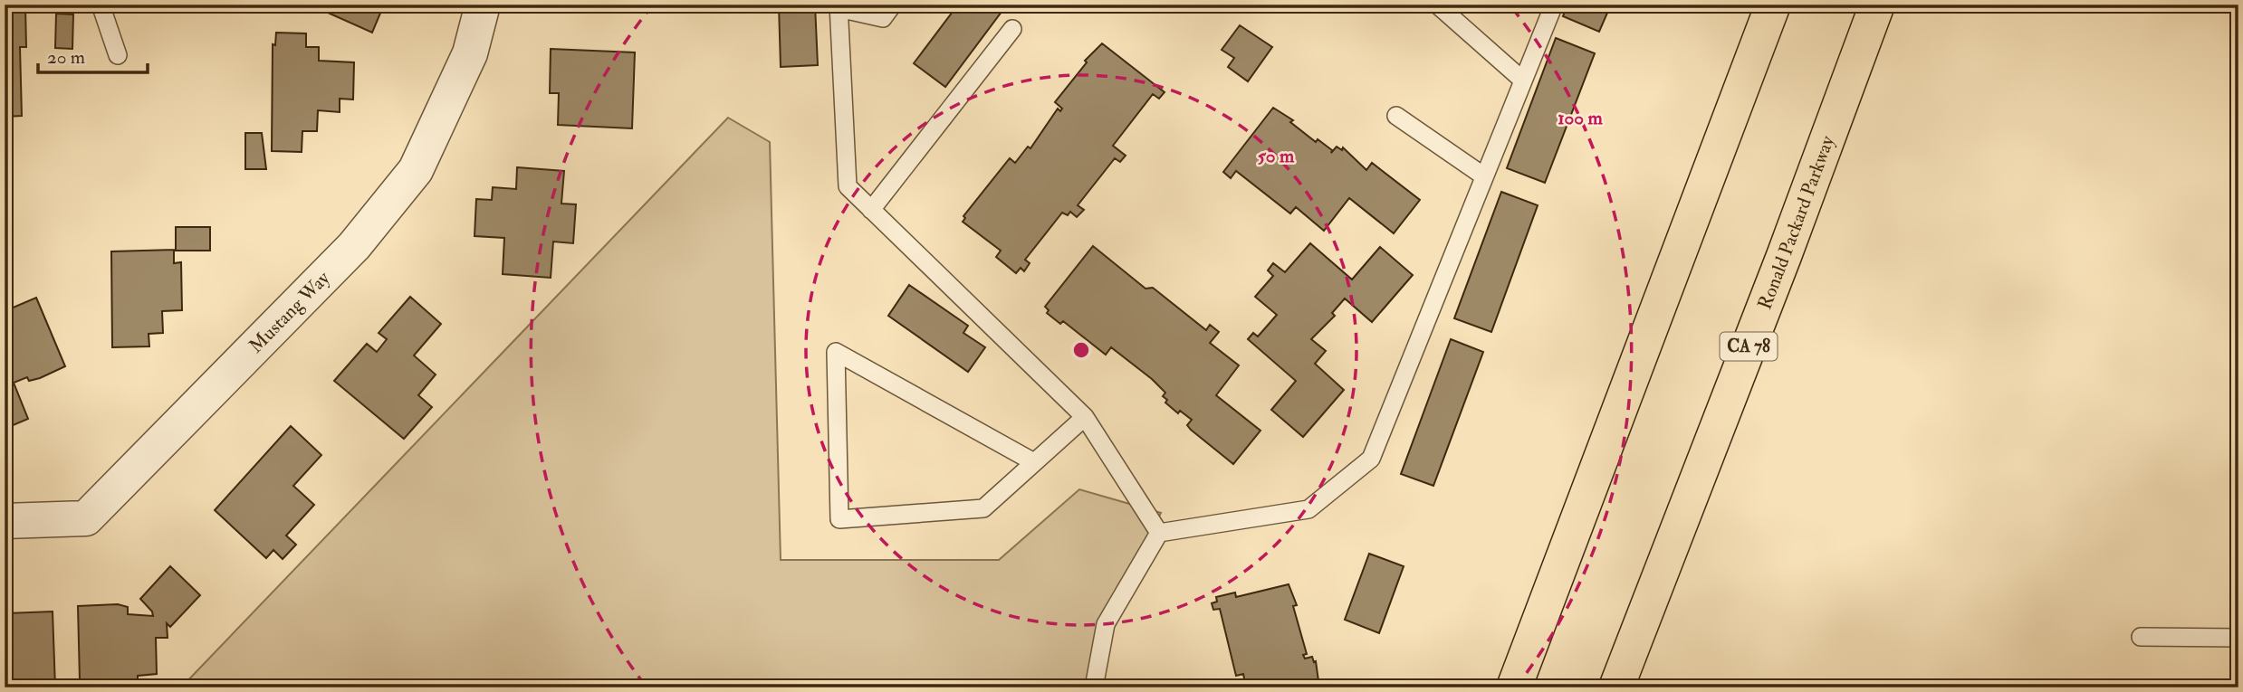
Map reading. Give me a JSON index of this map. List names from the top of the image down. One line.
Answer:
{"streets":{"highway":["Ronald Packard Parkway","CA 78"],"street":["Mustang Way"]},"scale_bar":"20 m","rings":["100 m","50 m"]}
